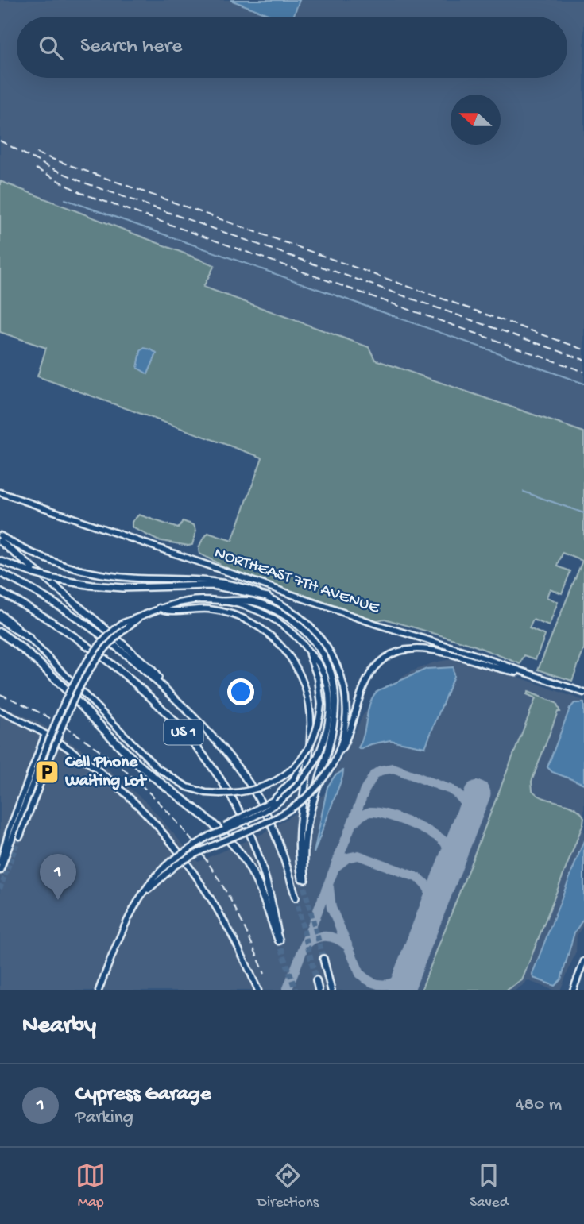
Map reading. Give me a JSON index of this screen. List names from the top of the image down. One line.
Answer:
{"streets":{"main road":["US 1"],"street":["NORTHEAST 7TH AVENUE"]},"places":{"parking":["Cell Phone Waiting Lot"]},"north":"left","page":{"search":"Search here","pins":"1","heading":"Nearby","list":[{"mark":"1","name":"Cypress Garage","note":"Parking","value":"480 m"}],"nav":["Map","Directions","Saved"]}}
